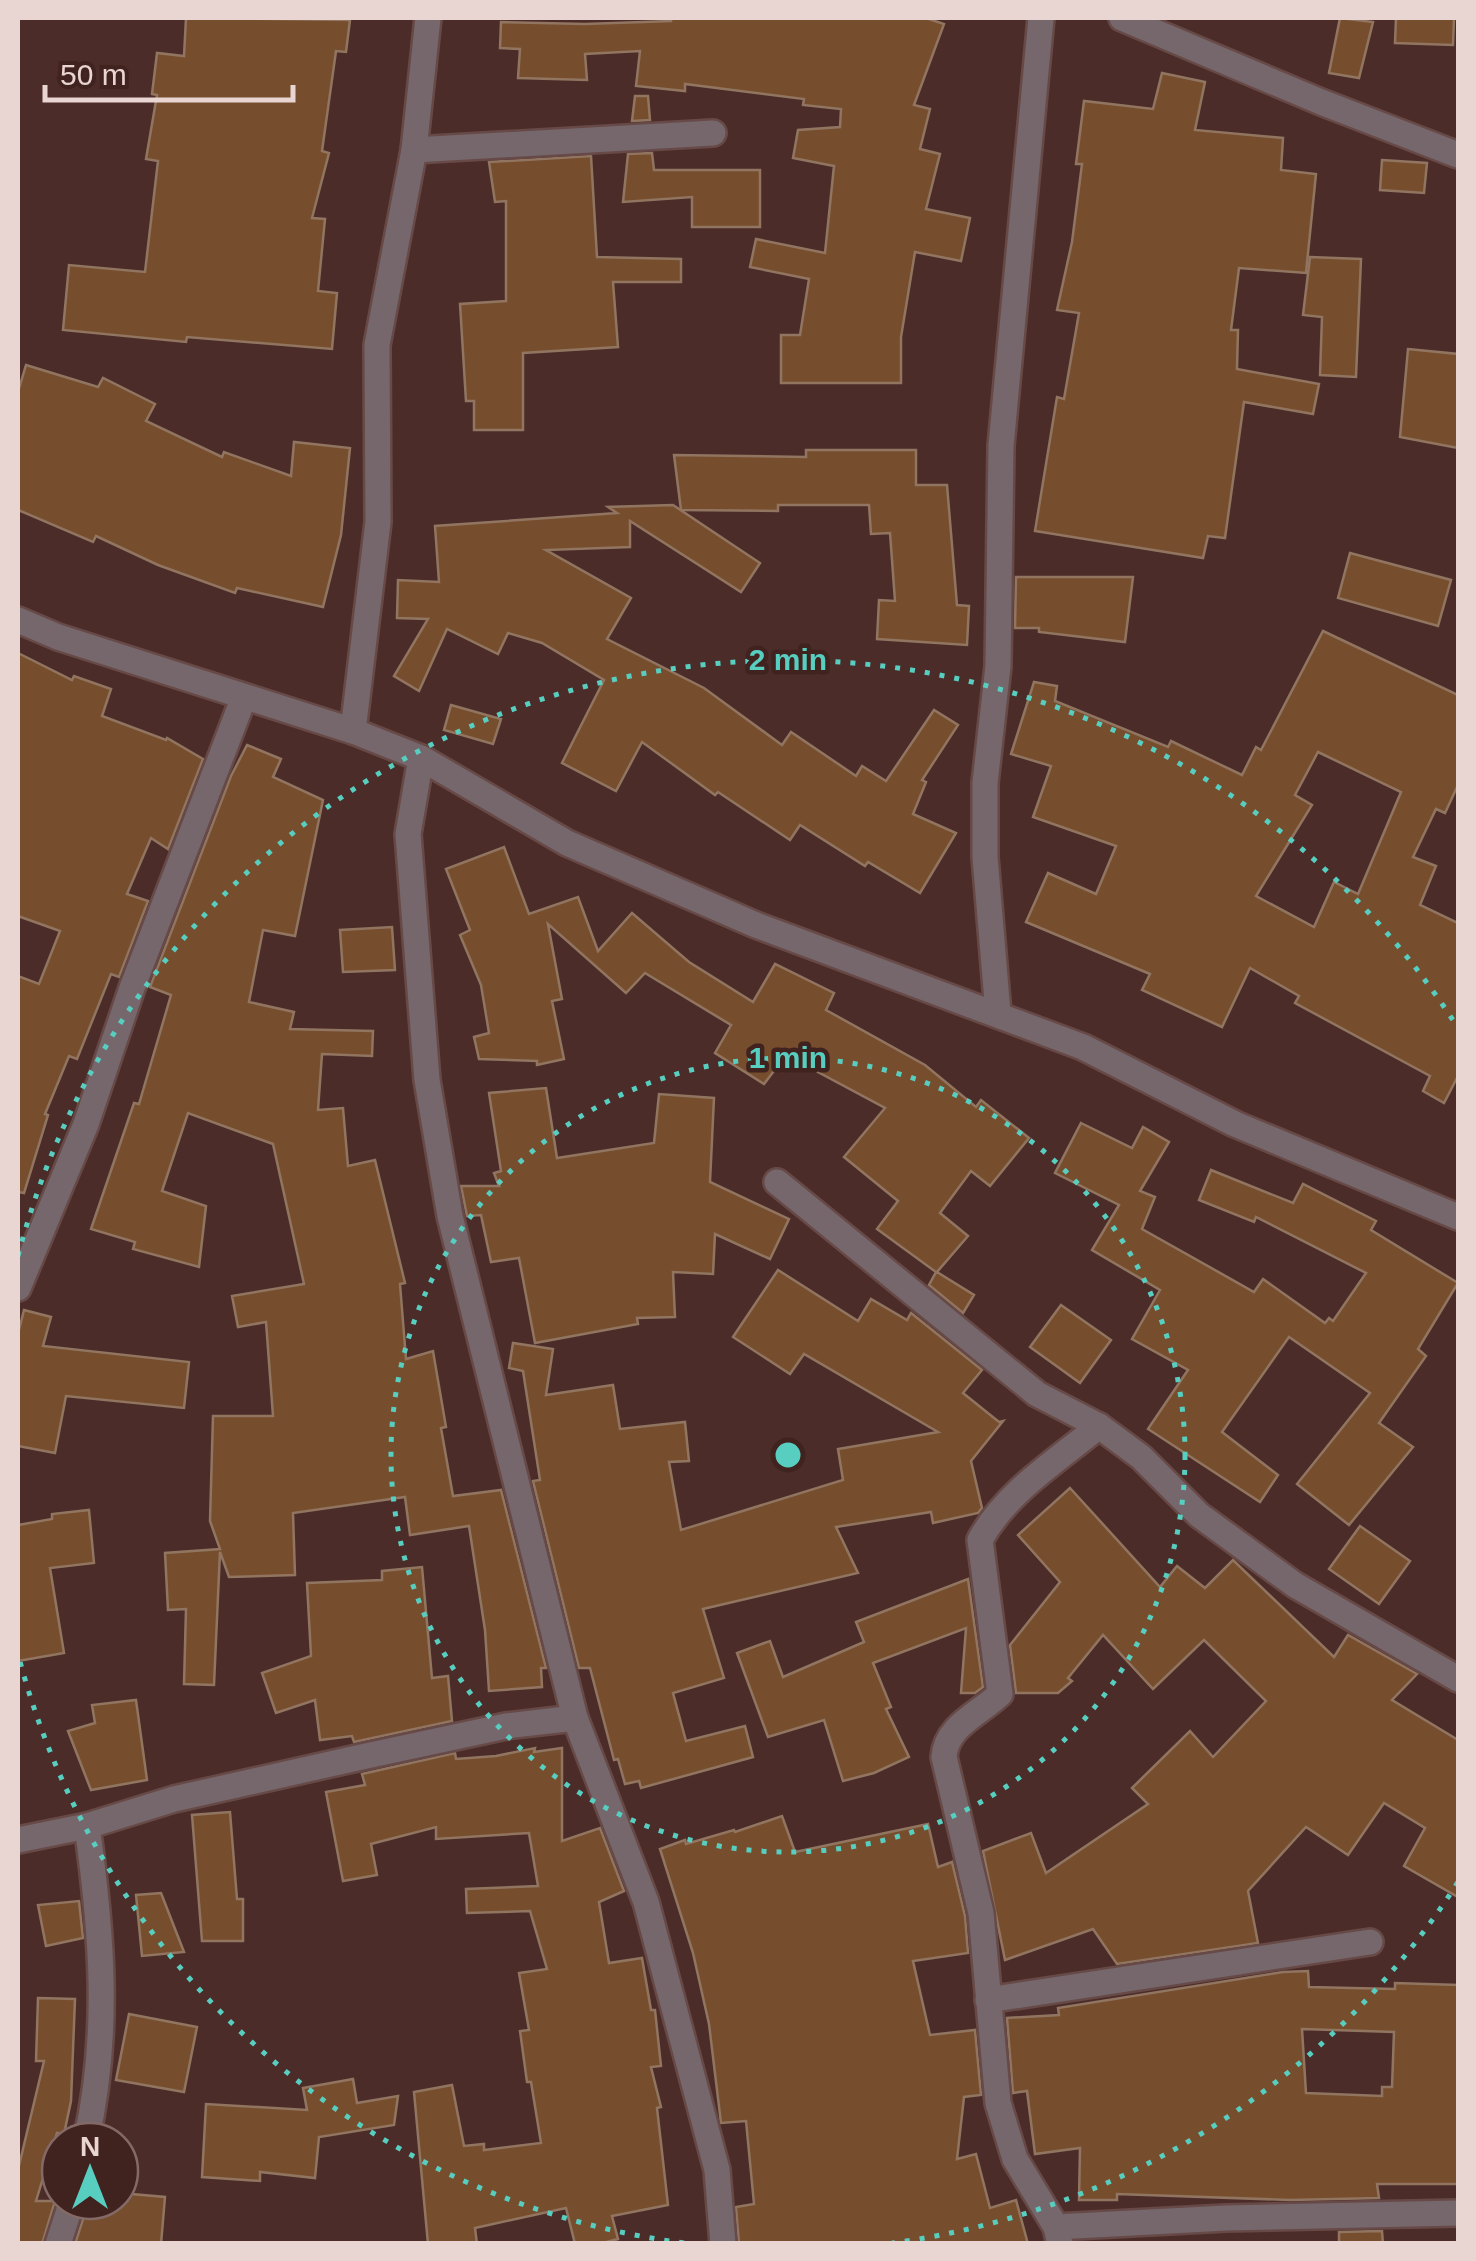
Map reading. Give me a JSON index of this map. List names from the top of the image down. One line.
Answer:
{"scale_bar":"50 m","north":"top","rings":["2 min","1 min"]}
